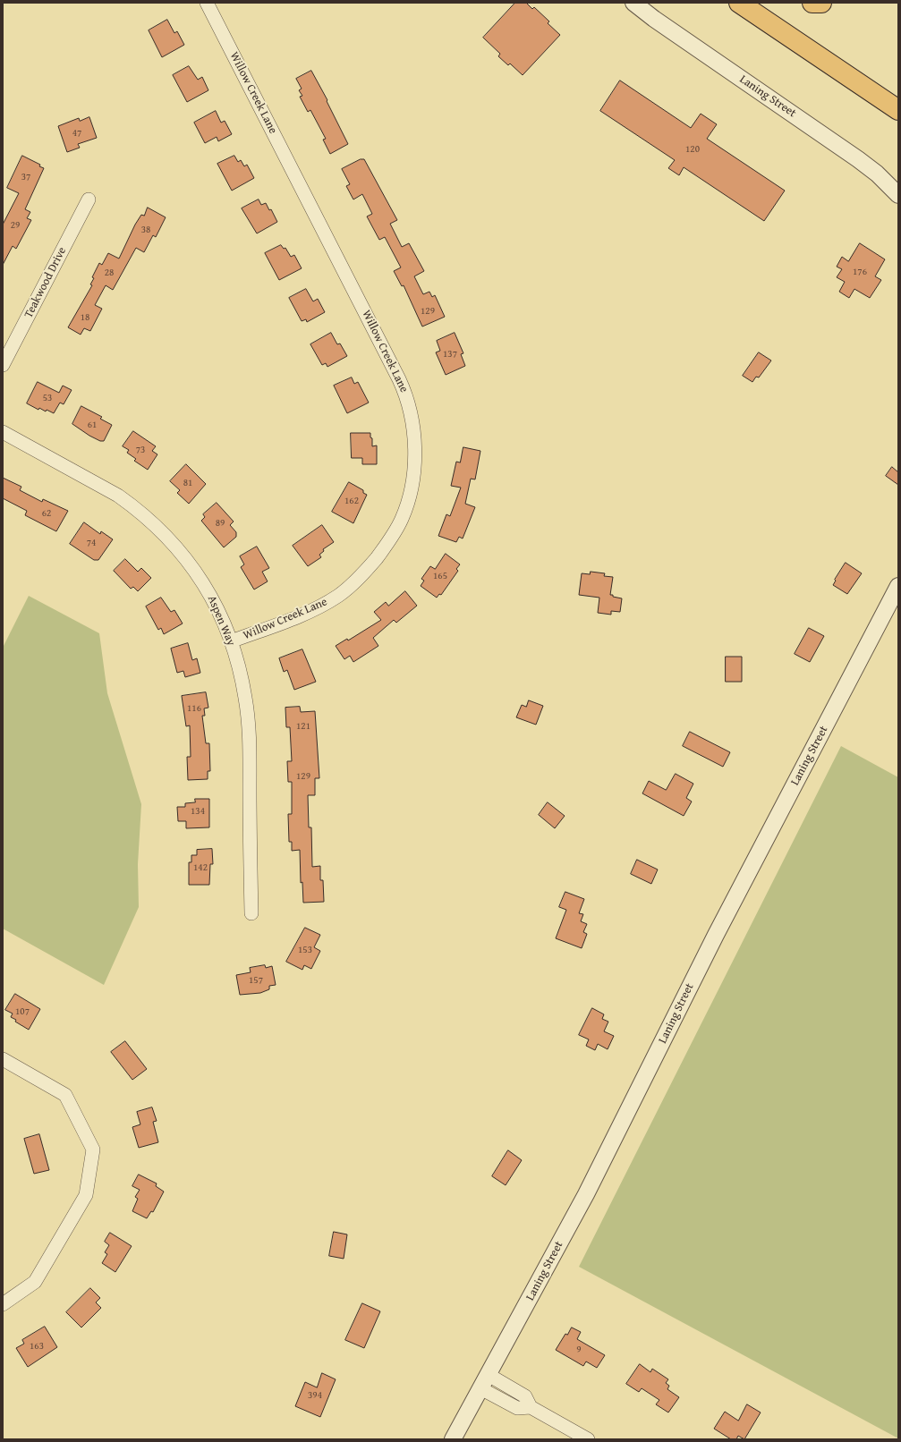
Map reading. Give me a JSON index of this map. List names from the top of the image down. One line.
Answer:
{"streets":{"street":["Willow Creek Lane","Laning Street","Teakwood Drive","Aspen Way"]},"crossings":[["Willow Creek Lane","Aspen Way"]],"house_numbers":["47","120","37","29","38","176","28","129","18","137","53","61","73","81","162","62","89","74","165","116","121","129","134","142","153","157","107","163","9","394"]}
